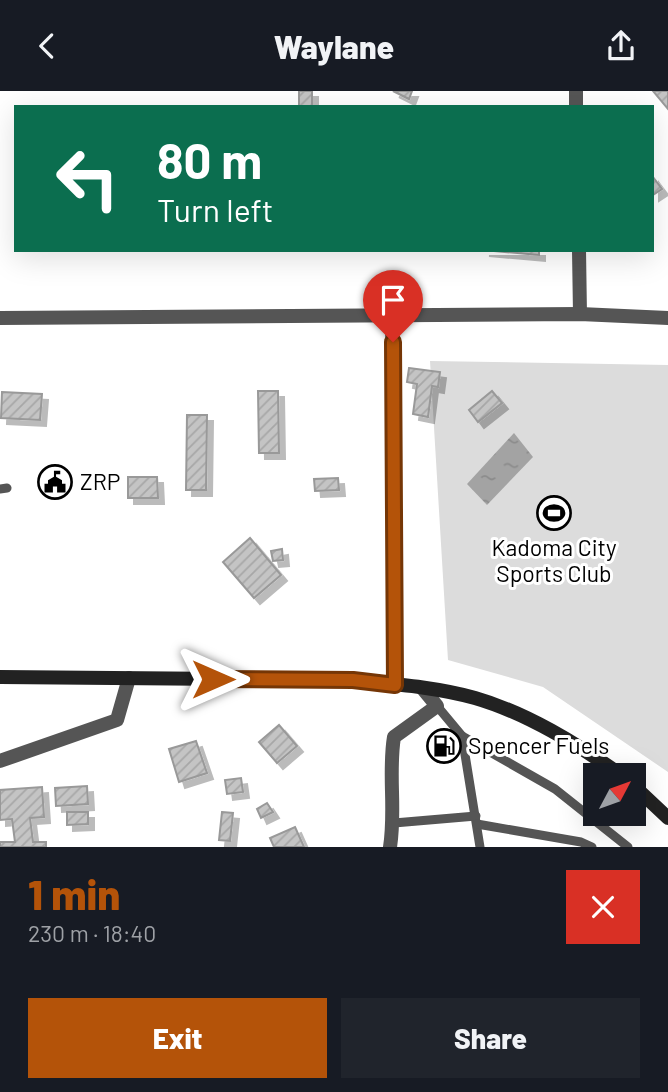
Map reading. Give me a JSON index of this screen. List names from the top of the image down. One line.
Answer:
{"places":{"public building":["ZRP"],"sports":["Kadoma City Sports Club"],"fuel station":["Spencer Fuels"]},"north":"top right","page":{"header":"Waylane","turn":["80 m","Turn left"],"heading":["1 min","230 m · 18:40"],"buttons":["Exit","Share"]}}
